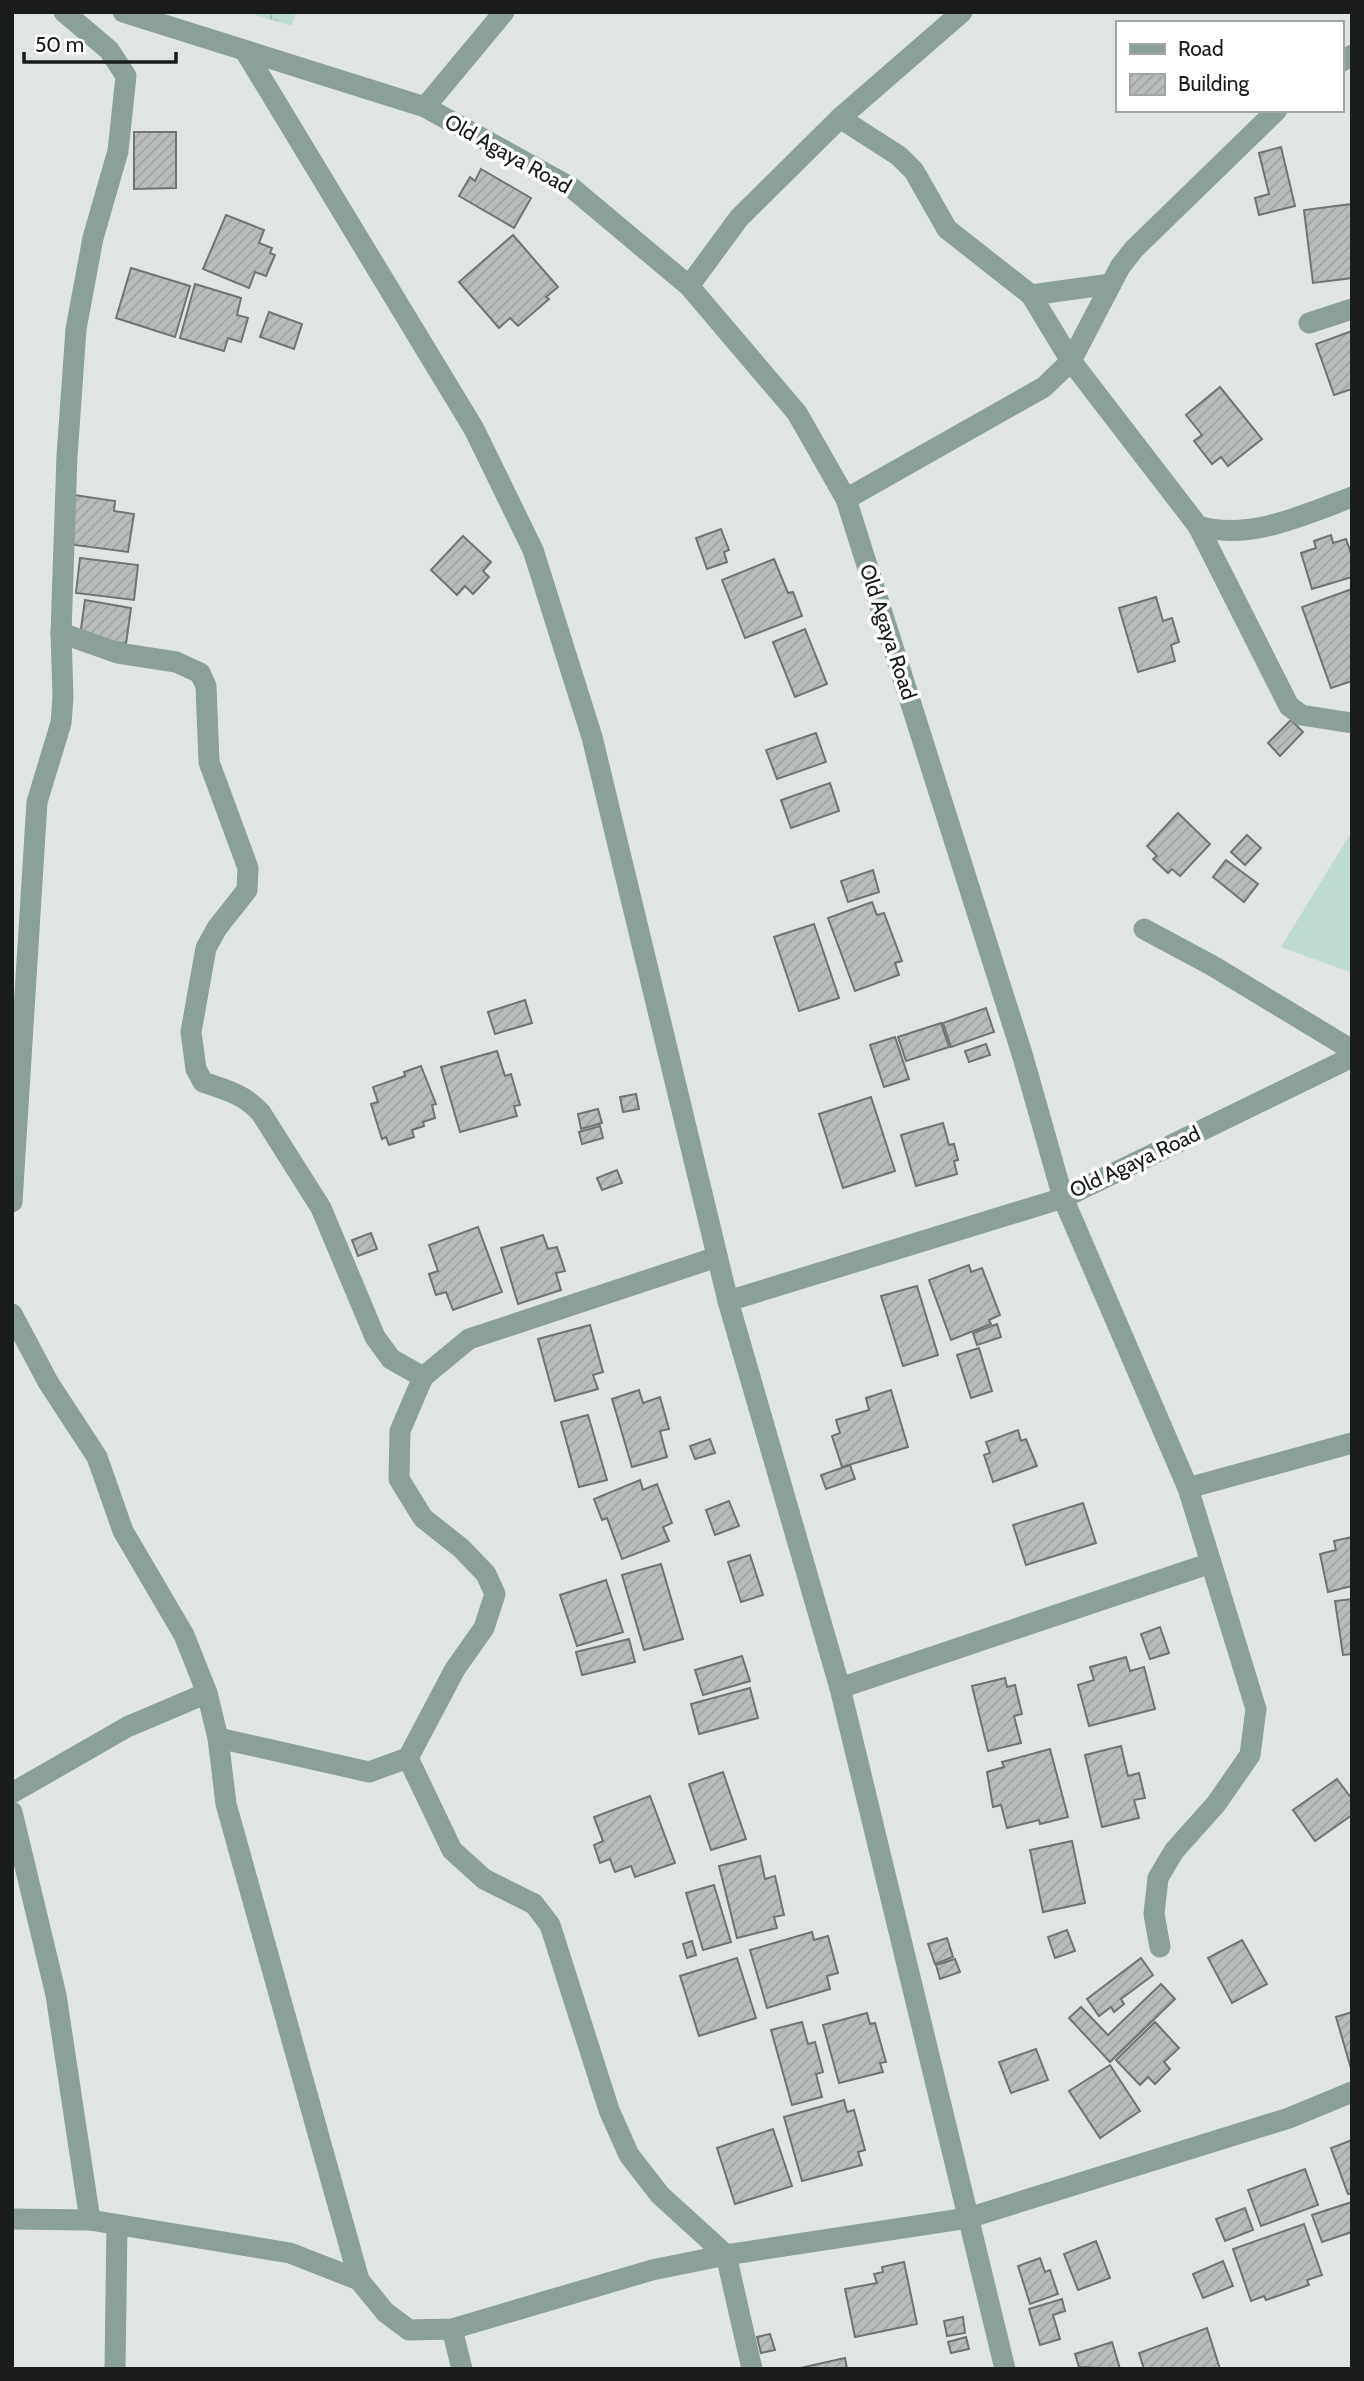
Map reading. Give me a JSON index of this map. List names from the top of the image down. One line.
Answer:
{"streets":{"street":["Old Agaya Road"]},"legend":["Road","Building"],"scale_bar":"50 m"}
